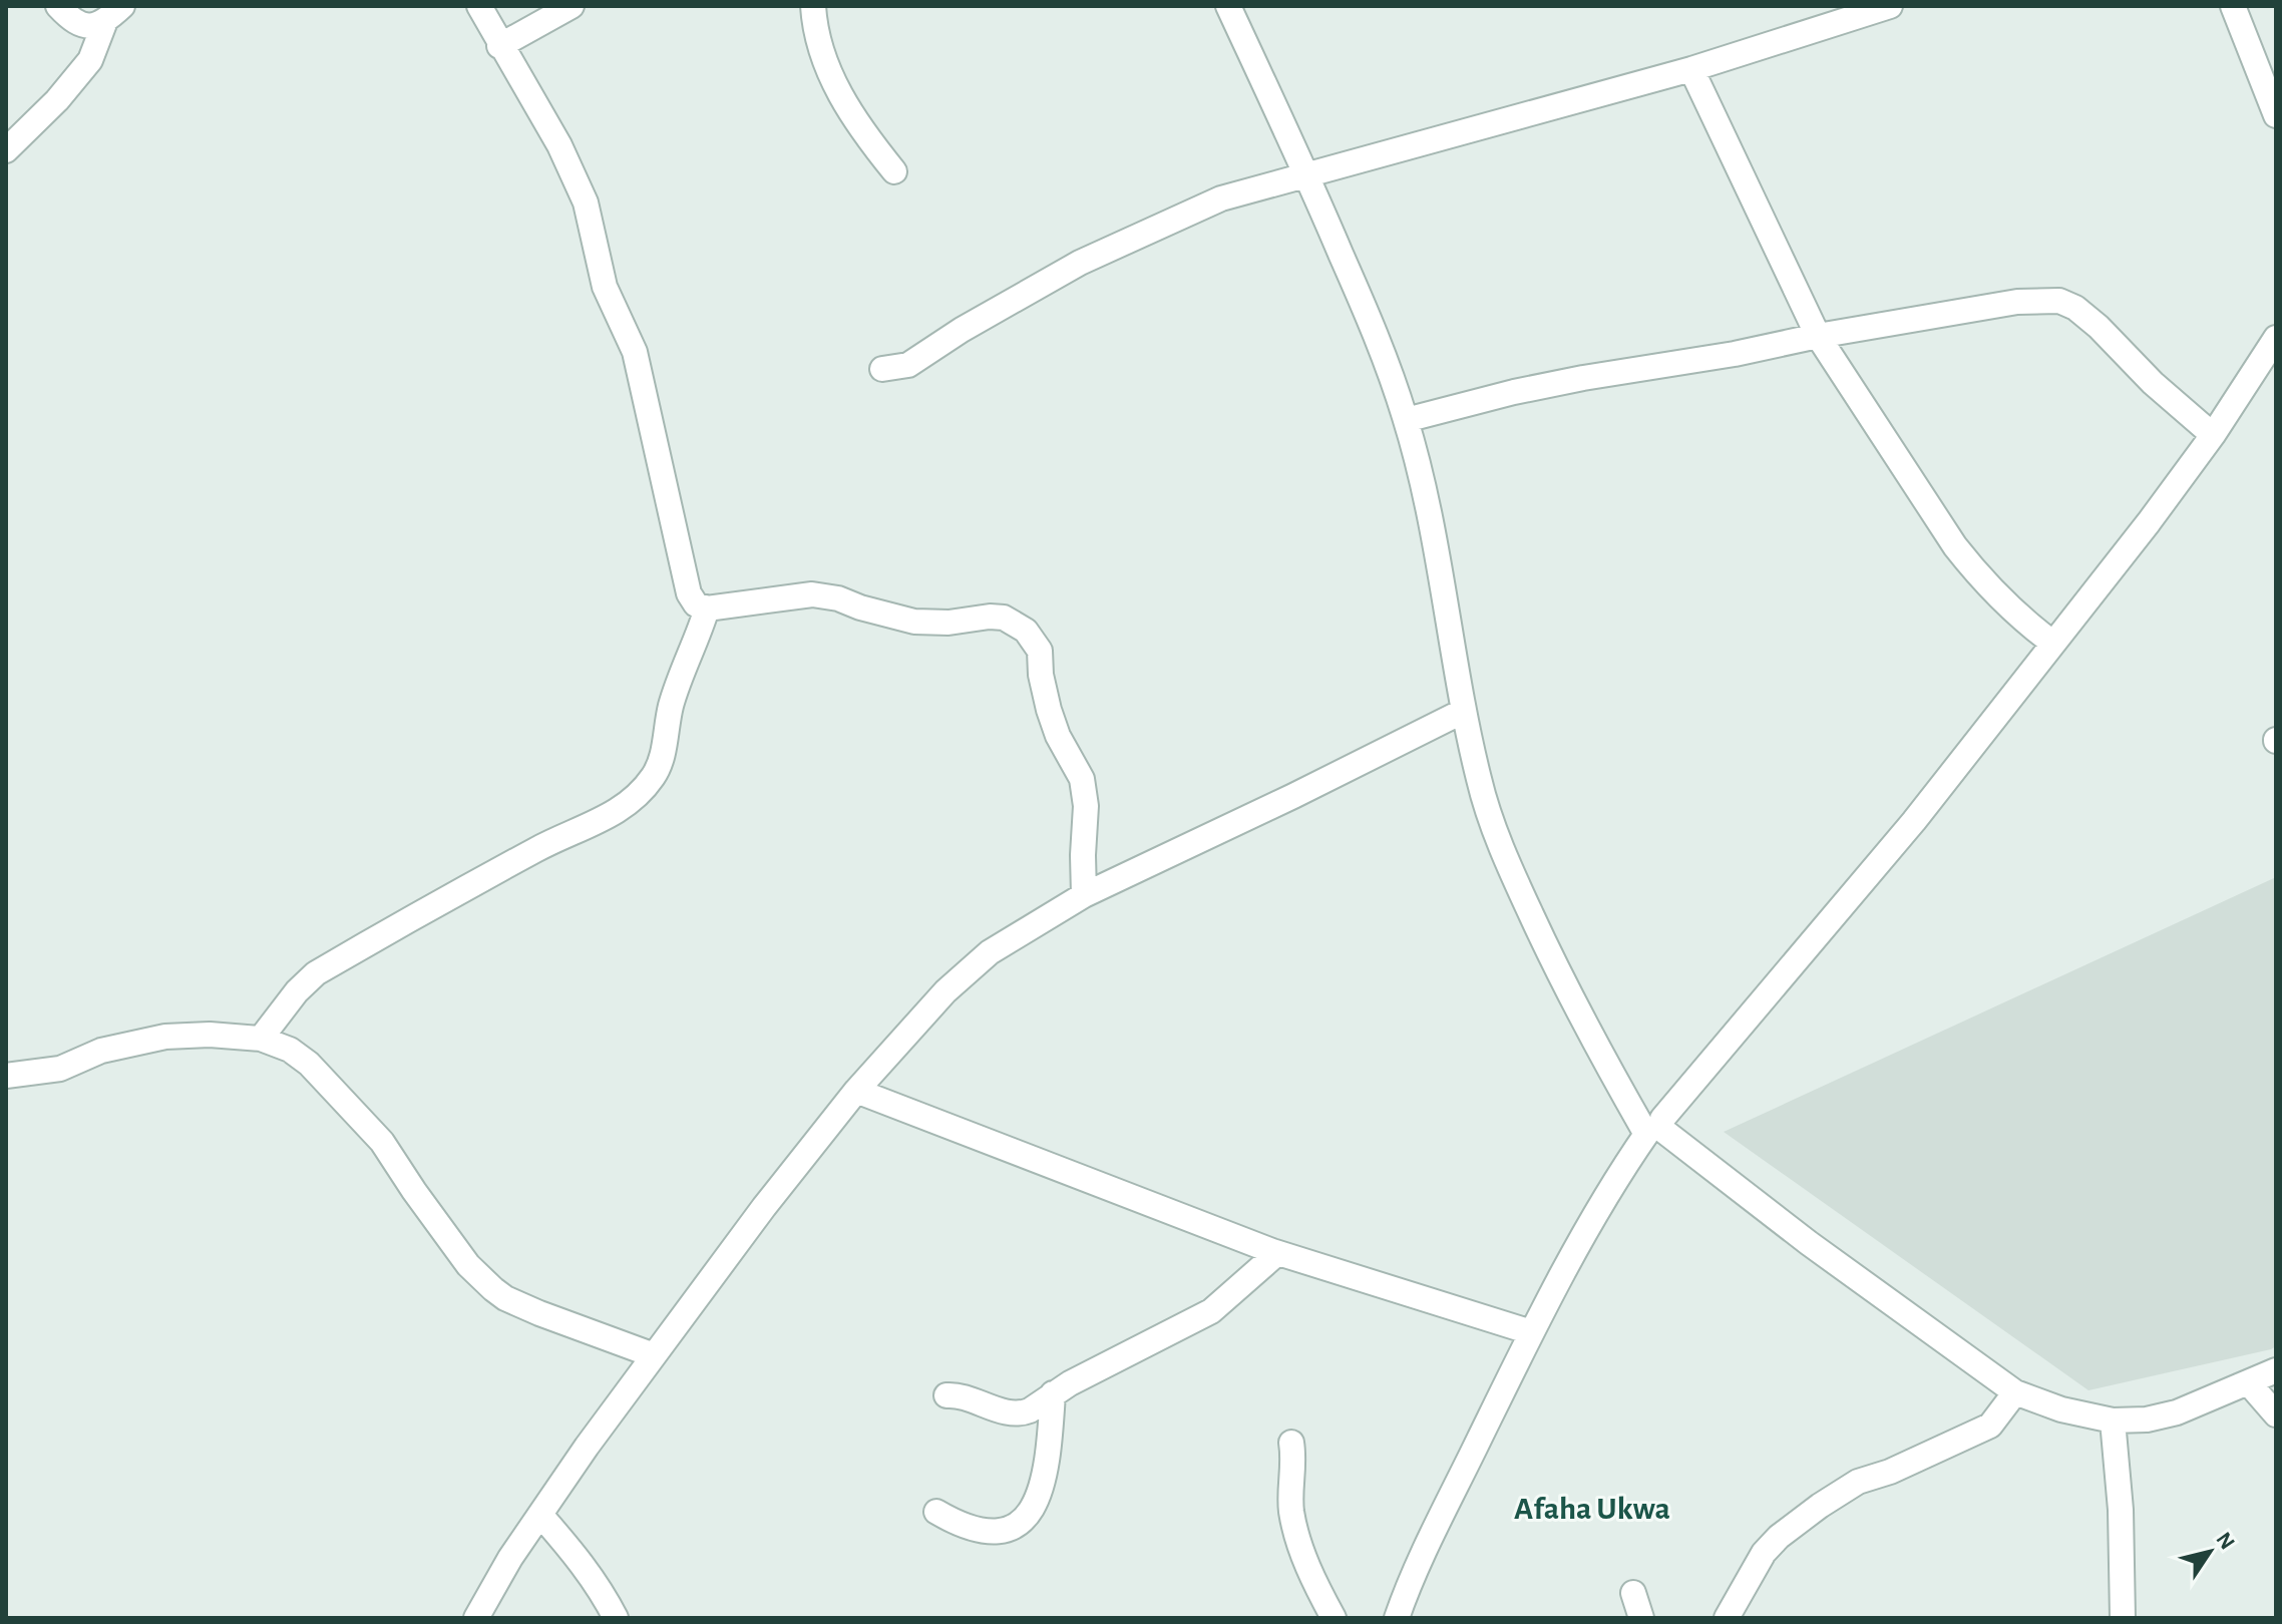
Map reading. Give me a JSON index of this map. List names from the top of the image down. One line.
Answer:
{"districts":["Afaha Ukwa"],"north":"top right"}
